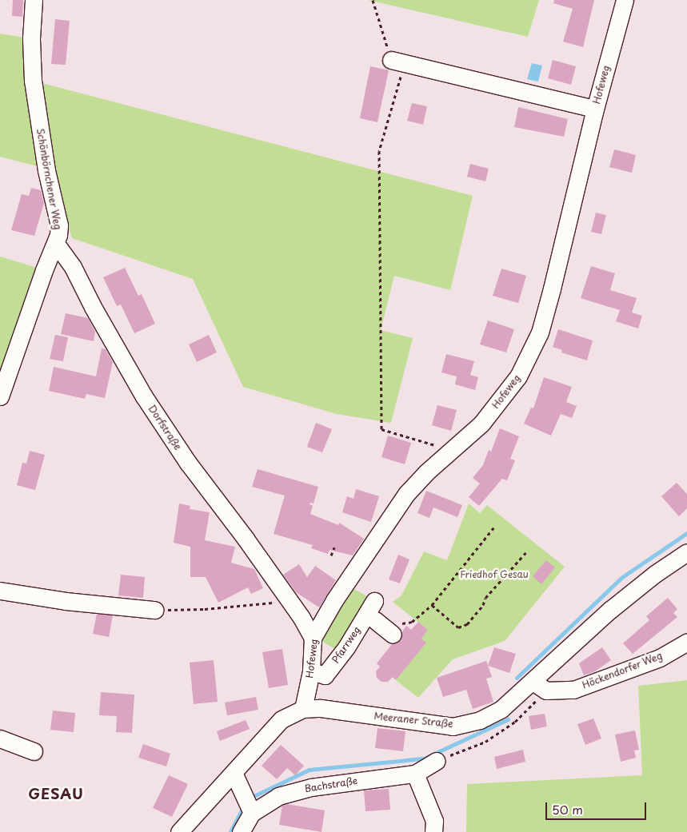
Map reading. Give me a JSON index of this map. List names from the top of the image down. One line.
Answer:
{"streets":{"street":["Hofeweg","Schönbörnchener Weg","Dorfstraße","Pfarrweg","Höckendorfer Weg","Meeraner Straße","Bachstraße"]},"crossings":[["Hofeweg","Dorfstraße"],["Hofeweg","Pfarrweg"],["Hofeweg","Meeraner Straße"],["Schönbörnchener Weg","Dorfstraße"],["Höckendorfer Weg","Meeraner Straße"]],"districts":["GESAU"],"parks":["Friedhof Gesau"],"scale_bar":"50 m"}
